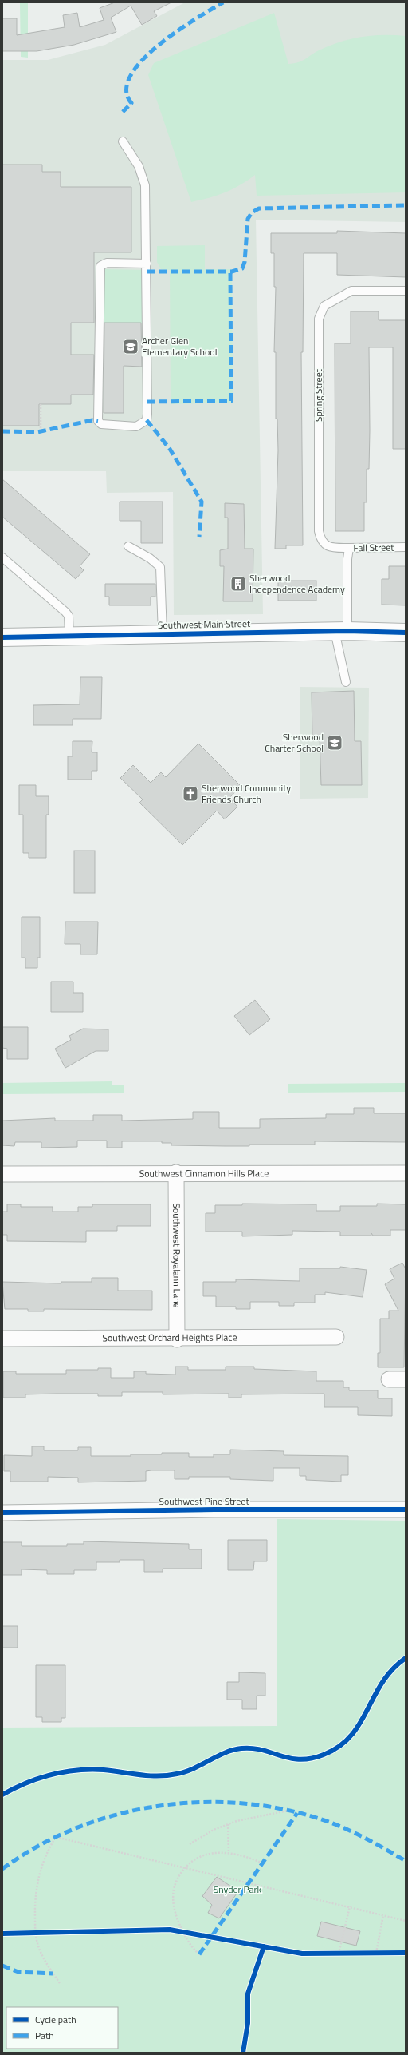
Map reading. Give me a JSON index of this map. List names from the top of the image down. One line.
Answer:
{"streets":{"street":["Southwest Main Street","Southwest Cinnamon Hills Place","Southwest Royalann Lane","Southwest Orchard Heights Place","Southwest Pine Street"],"lane":["Spring Street","Fall Street"]},"crossings":[["Spring Street","Fall Street"],["Fall Street","Southwest Main Street"],["Southwest Cinnamon Hills Place","Southwest Royalann Lane"],["Southwest Royalann Lane","Southwest Orchard Heights Place"]],"parks":["Snyder Park"],"places":{"school or university":["Archer Glen Elementary School","Sherwood Charter School"],"building":["Sherwood Independence Academy"],"church":["Sherwood Community Friends Church"]},"legend":["Cycle path","Path"]}
